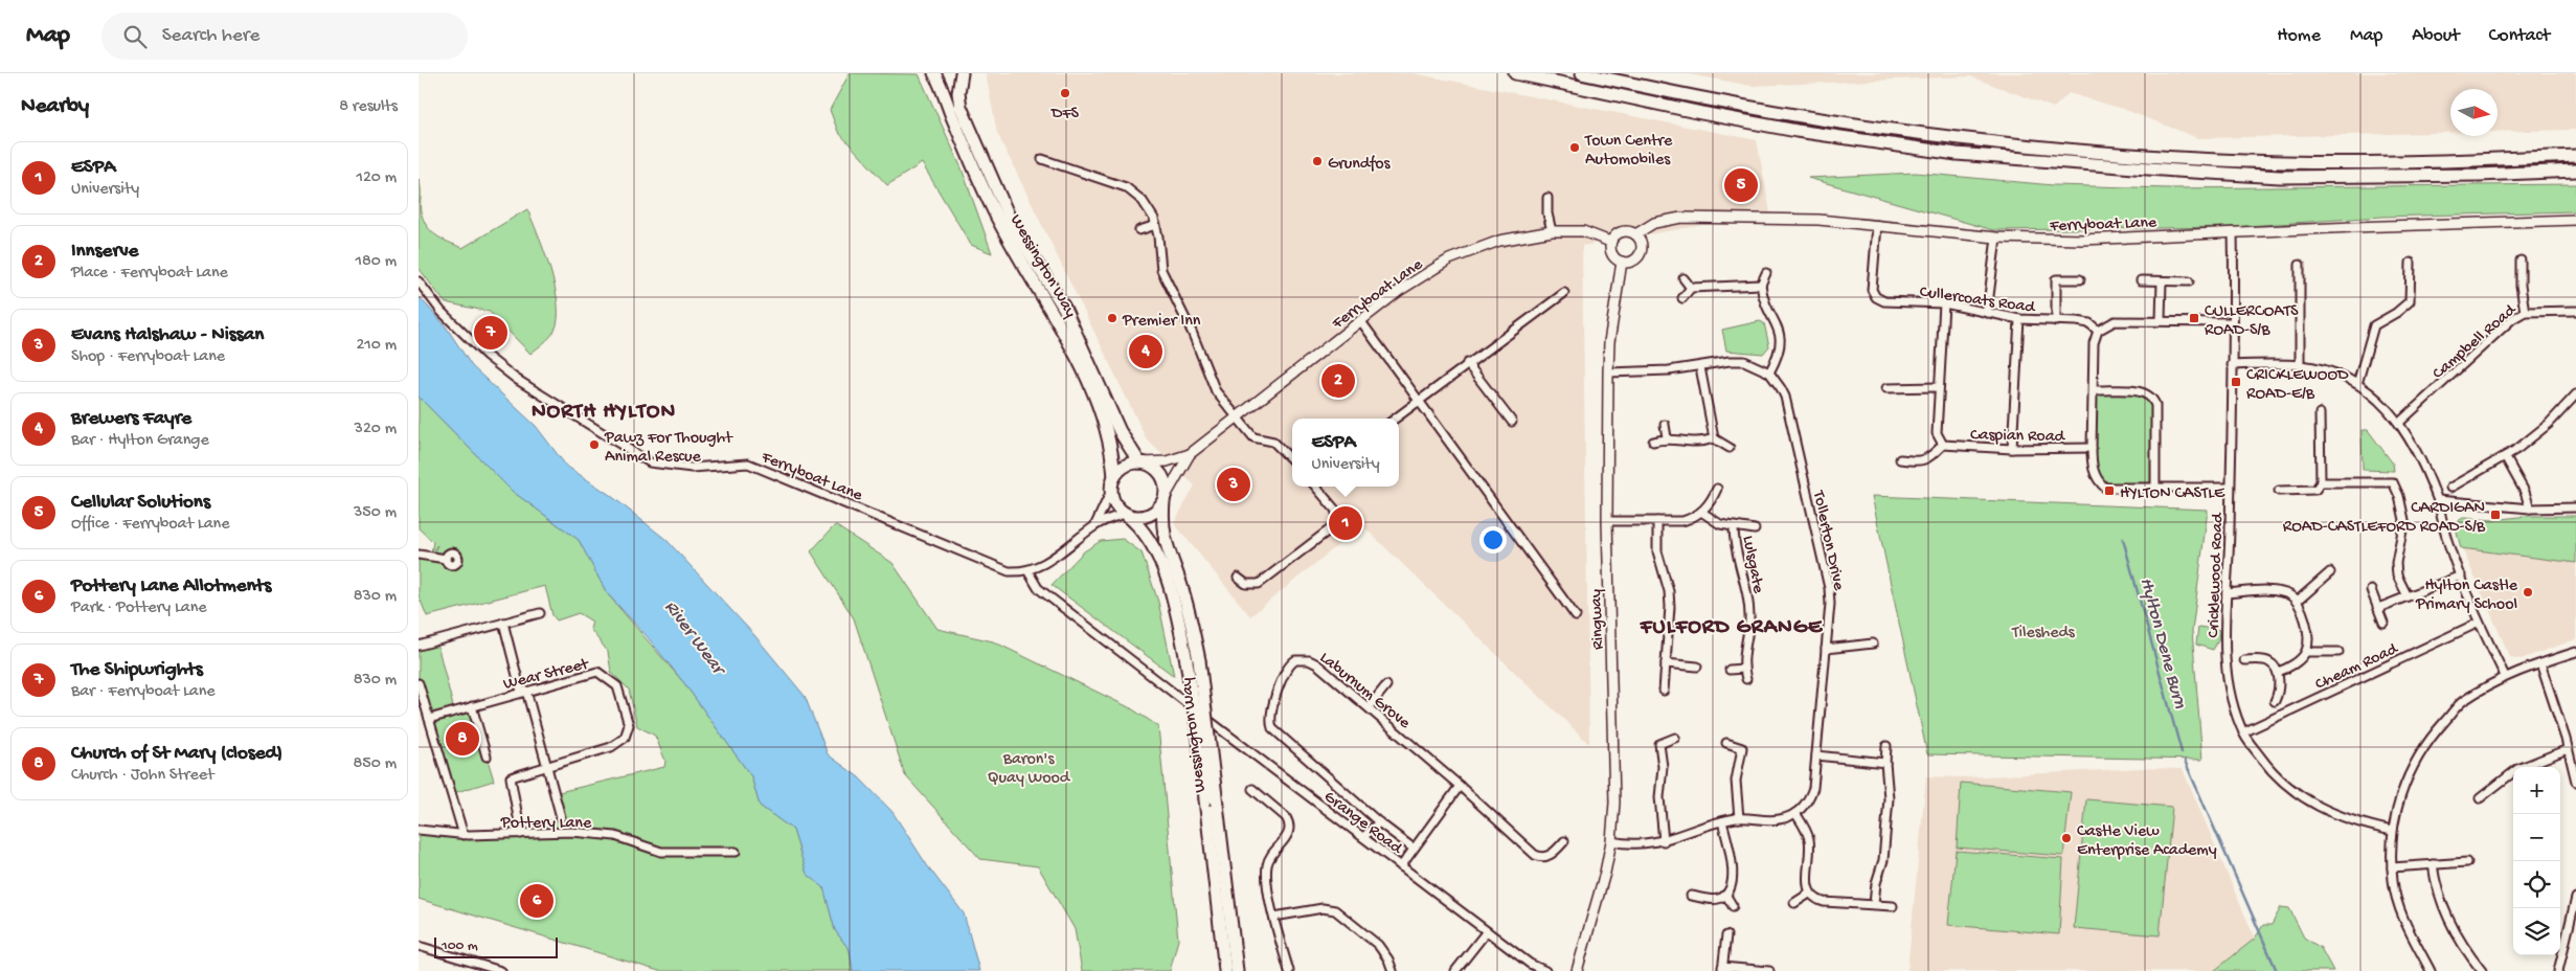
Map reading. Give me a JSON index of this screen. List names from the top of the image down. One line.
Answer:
{"streets":{"highway":["Wessington Way"],"street":["Ferryboat Lane","Cullercoats Road","Campbell Road","Caspian Road","Tollerton Drive","Lulsgate","Cricklewood Road","Ringway","Cheam Road","Wear Street","Laburnum Grove","Pottery Lane","Grange Road"]},"crossings":[["Ferryboat Lane","Wessington Way"],["Ferryboat Lane","Cullercoats Road"],["Ferryboat Lane","Cricklewood Road"],["Ferryboat Lane","Ringway"],["Ferryboat Lane","Grange Road"],["Cricklewood Road","Cheam Road"],["Wear Street","Pottery Lane"]],"districts":["NORTH HYLTON","FULFORD GRANGE"],"water":["River Wear","Hylton Dene Burn"],"parks":["Tilesheds","Baron's Quay Wood"],"places":{"other":["DFS","Town Centre Automobiles","Grundfos","Premier Inn","Pawz For Thought Animal Rescue","Hylton Castle Primary School","Castle View Enterprise Academy"],"transit":["CULLERCOATS ROAD-S/B","CRICKLEWOOD ROAD-E/B","HYLTON CASTLE","CARDIGAN ROAD-CASTLEFORD ROAD-S/B"]},"scale_bar":"100 m","north":"right","page":{"header":"Map","search":"Search here","nav":["Home","Map","About","Contact"],"heading":["Nearby","8 results"],"list":[{"mark":"1","name":"ESPA","note":"University","value":"120 m"},{"mark":"2","name":"Innserve","note":"Place · Ferryboat Lane","value":"180 m"},{"mark":"3","name":"Evans Halshaw - Nissan","note":"Shop · Ferryboat Lane","value":"210 m"},{"mark":"4","name":"Brewers Fayre","note":"Bar · Hylton Grange","value":"320 m"},{"mark":"5","name":"Cellular Solutions","note":"Office · Ferryboat Lane","value":"350 m"},{"mark":"6","name":"Pottery Lane Allotments","note":"Park · Pottery Lane","value":"830 m"},{"mark":"7","name":"The Shipwrights","note":"Bar · Ferryboat Lane","value":"830 m"},{"mark":"8","name":"Church of St Mary (closed)","note":"Church · John Street","value":"850 m"}],"pins":["5","7","4","2","3","1","8","6"],"popup":["ESPA","University"],"map_buttons":["+","−"],"scale":"100 m"}}
